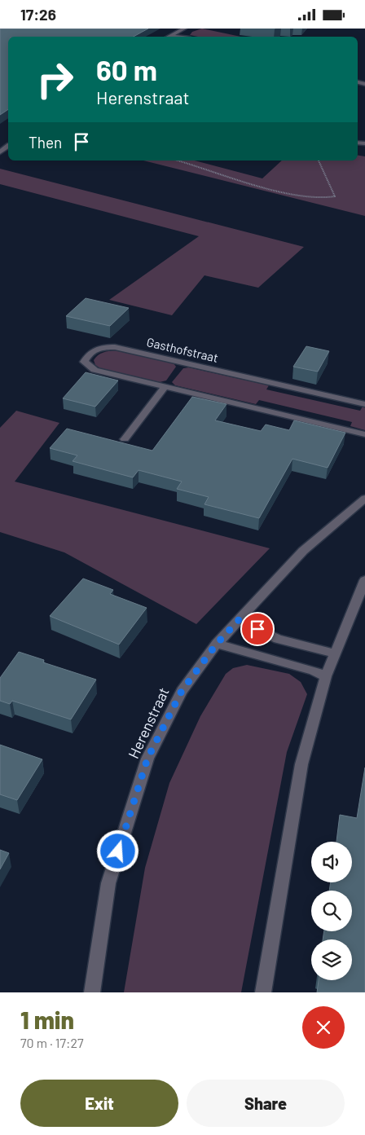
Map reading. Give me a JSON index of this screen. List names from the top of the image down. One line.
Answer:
{"streets":{"street":["Gasthofstraat","Herenstraat"]},"page":{"status":"17:26","turn":["60 m","Herenstraat"],"then":"Then","heading":["1 min","70 m · 17:27"],"buttons":["Exit","Share"]}}
